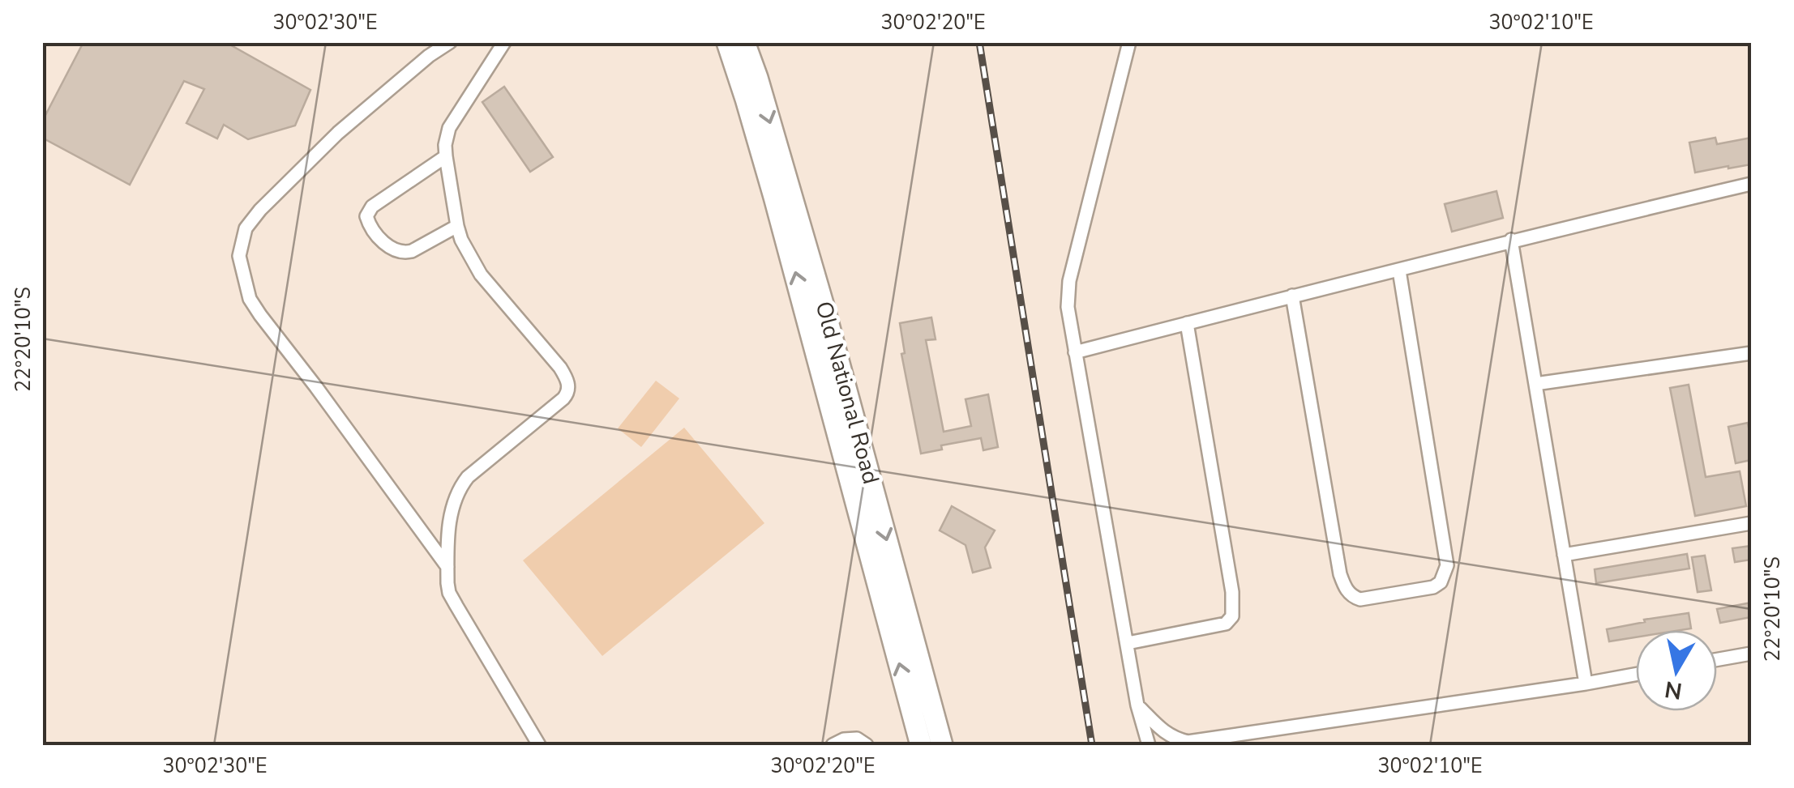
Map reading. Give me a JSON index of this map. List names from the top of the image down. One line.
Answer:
{"streets":{"main road":["Old National Road"]},"north":"bottom","coordinates":["30°02'30\"E","30°02'20\"E","30°02'10\"E","22°20'10\"S"]}
